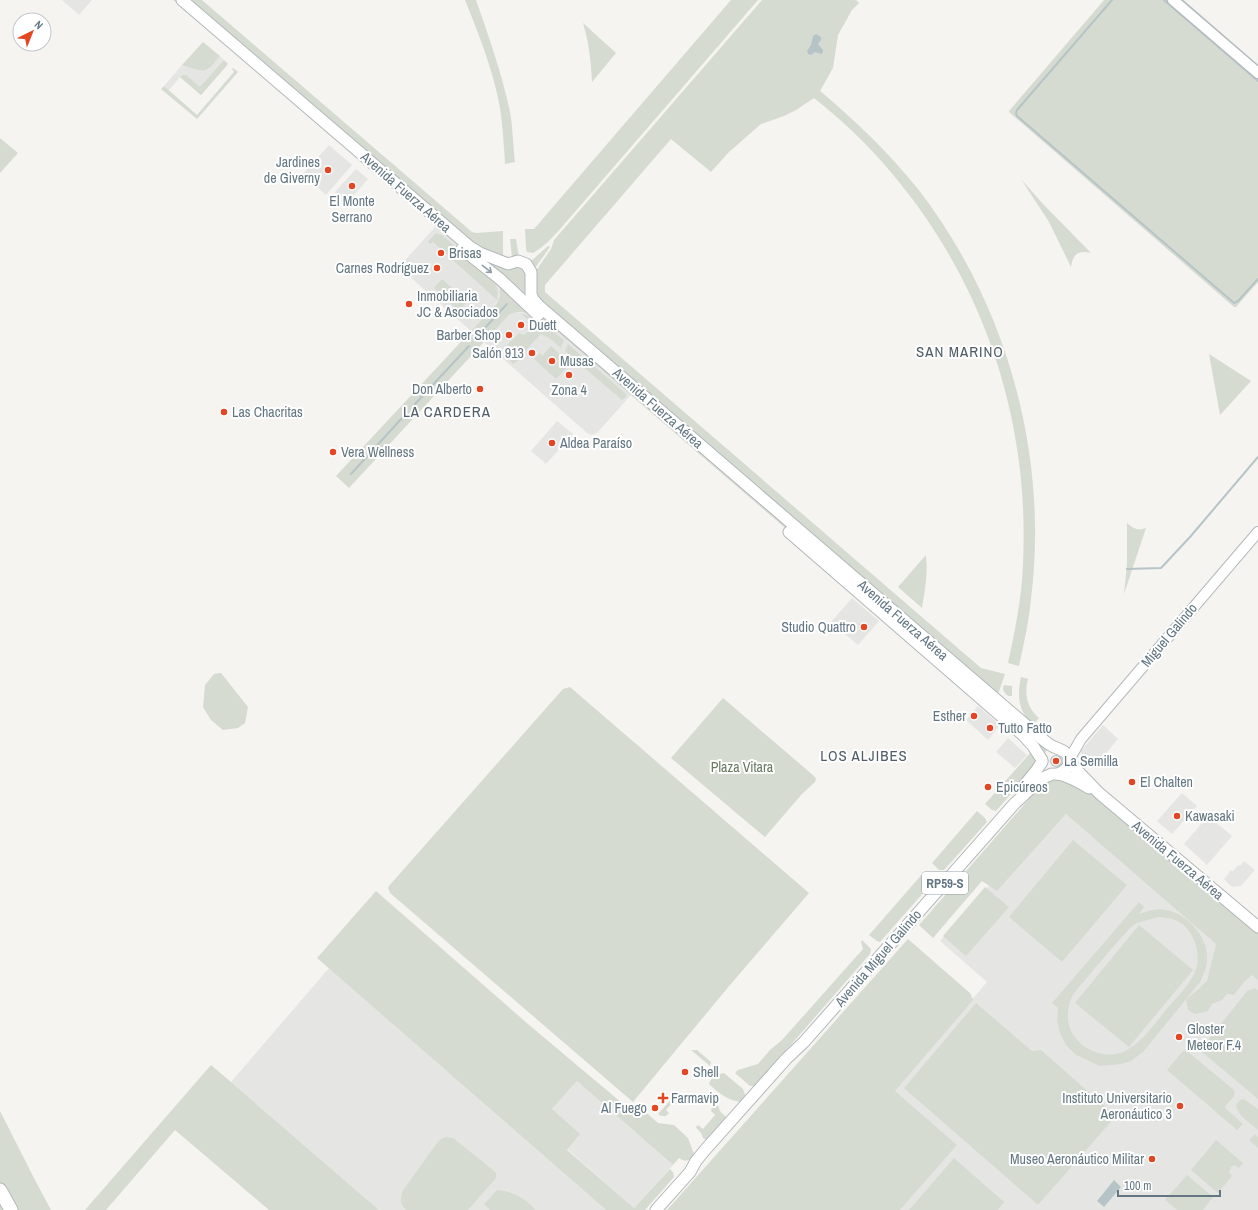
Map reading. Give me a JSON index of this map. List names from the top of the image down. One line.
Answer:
{"streets":{"main road":["Avenida Fuerza Aérea","Miguel Galindo","RP59-S","Avenida Miguel Galindo"]},"crossings":[["Avenida Fuerza Aérea","Miguel Galindo"],["Avenida Fuerza Aérea","RP59-S"],["Avenida Fuerza Aérea","Avenida Miguel Galindo"],["Miguel Galindo","RP59-S"],["Miguel Galindo","Avenida Miguel Galindo"],["RP59-S","Avenida Miguel Galindo"]],"districts":["SAN MARINO","LA CARDERA","LOS ALJIBES"],"parks":["Plaza Vitara"],"places":{"other":["Jardines de Giverny","El Monte Serrano","Brisas","Carnes Rodríguez","Inmobiliaria JC & Asociados","Duett","Barber Shop","Salón 913","Musas","Zona 4","Don Alberto","Las Chacritas","Aldea Paraíso","Vera Wellness","Studio Quattro","Esther","Tutto Fatto","La Semilla","El Chalten","Epicúreos","Kawasaki","Gloster Meteor F.4","Shell","Instituto Universitario Aeronáutico 3","Al Fuego","Museo Aeronáutico Militar"],"health":["Farmavip"]},"scale_bar":"100 m","north":"top right"}
